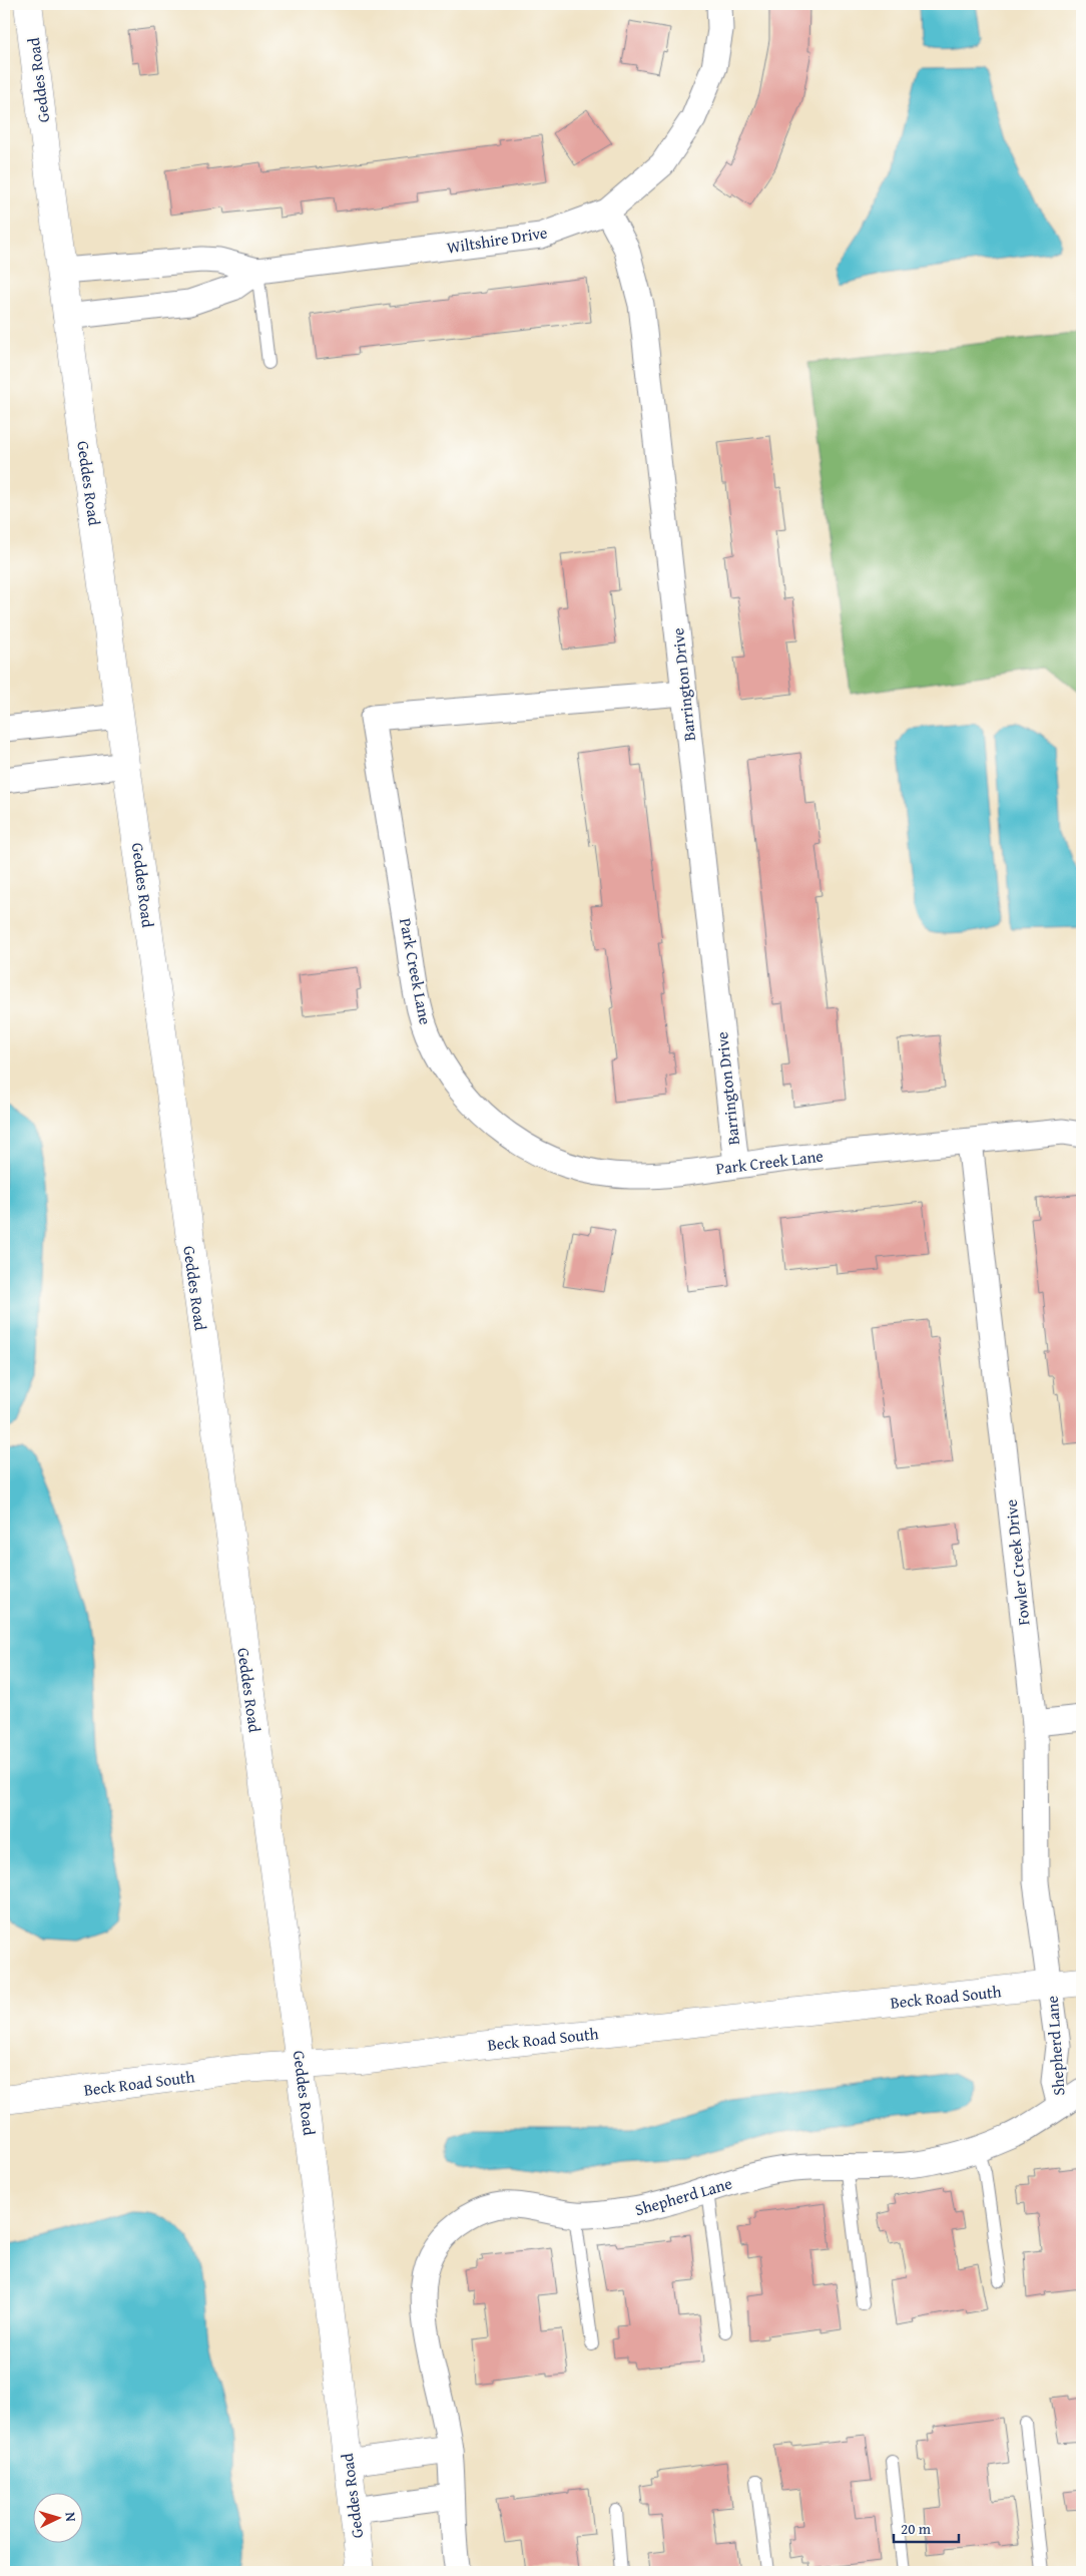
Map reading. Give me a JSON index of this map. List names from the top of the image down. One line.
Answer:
{"streets":{"main road":["Geddes Road","Beck Road South"],"street":["Wiltshire Drive","Barrington Drive","Park Creek Lane","Fowler Creek Drive","Shepherd Lane"]},"crossings":[["Geddes Road","Wiltshire Drive"],["Geddes Road","Beck Road South"],["Wiltshire Drive","Barrington Drive"],["Barrington Drive","Park Creek Lane"],["Park Creek Lane","Fowler Creek Drive"],["Fowler Creek Drive","Beck Road South"],["Fowler Creek Drive","Shepherd Lane"],["Beck Road South","Shepherd Lane"]],"scale_bar":"20 m","north":"right"}
